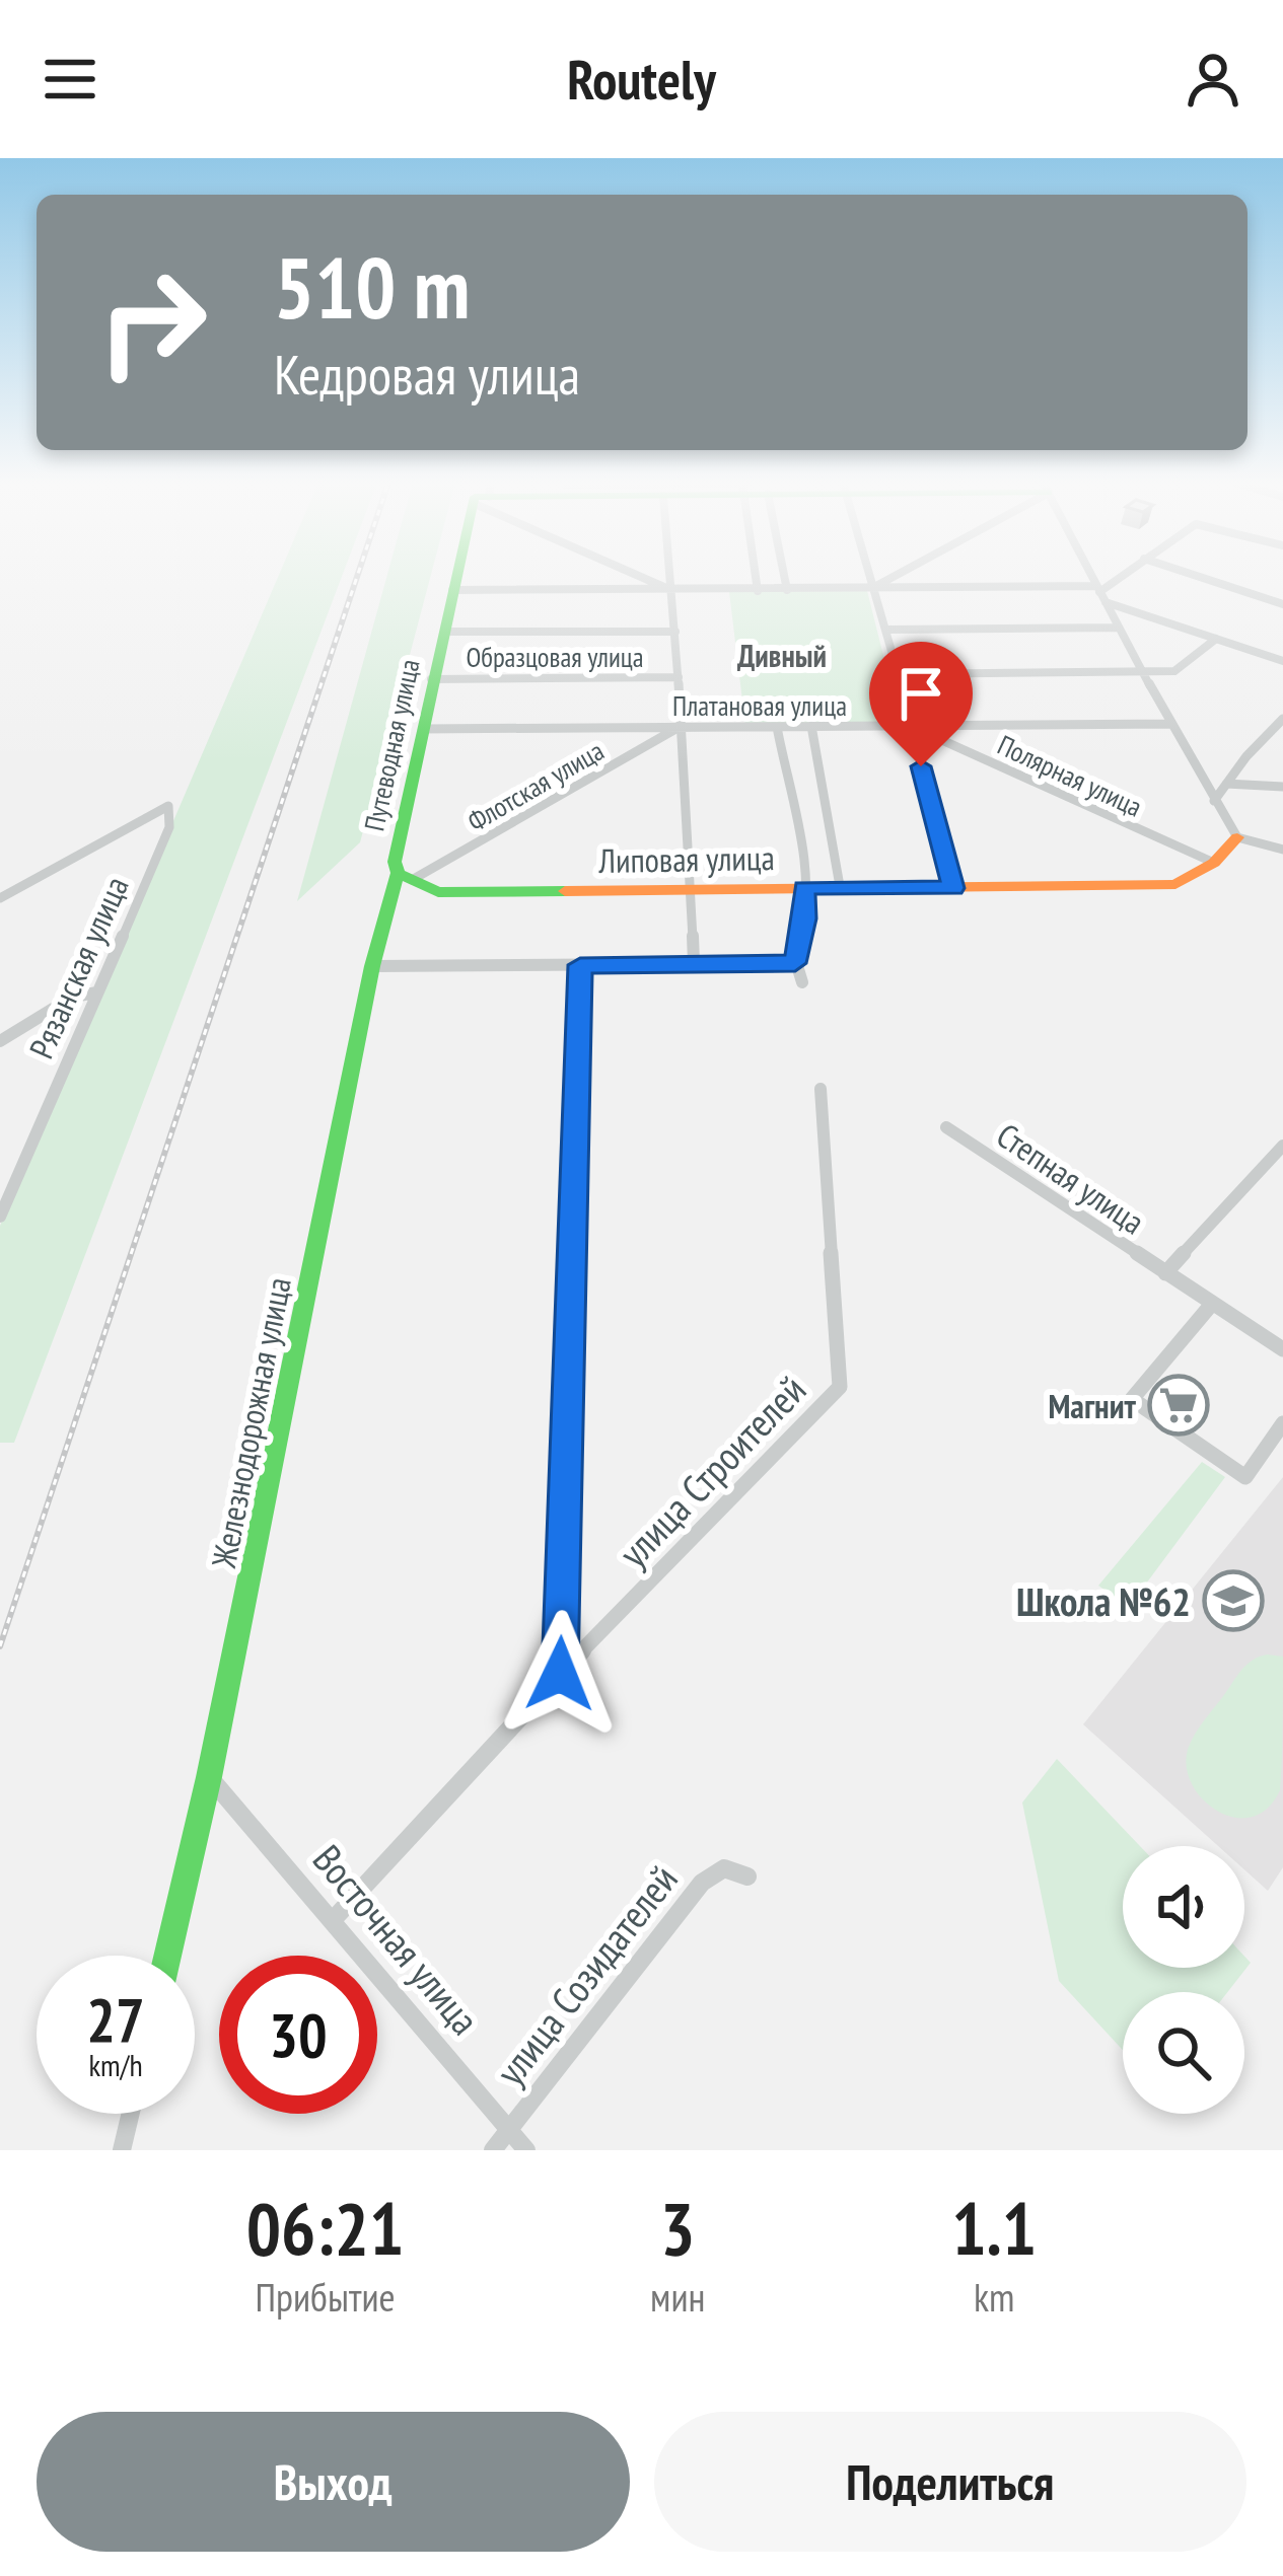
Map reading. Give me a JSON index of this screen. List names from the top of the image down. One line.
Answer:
{"streets":{"street":["Образцовая улица","Платановая улица","Путеводная улица","Полярная улица","Флотская улица","Липовая улица","Рязанская улица","Степная улица","Железнодорожная улица","улица Строителей","Восточная улица","улица Созидателей"]},"crossings":[["Образцовая улица","Путеводная улица"],["Платановая улица","Путеводная улица"],["Платановая улица","Полярная улица"],["Платановая улица","Флотская улица"],["Путеводная улица","Флотская улица"],["Путеводная улица","Липовая улица"],["Путеводная улица","Железнодорожная улица"],["Полярная улица","Липовая улица"],["Флотская улица","Липовая улица"],["Флотская улица","Железнодорожная улица"],["Липовая улица","Железнодорожная улица"],["Железнодорожная улица","Восточная улица"],["улица Строителей","Восточная улица"],["Восточная улица","улица Созидателей"]],"districts":["Дивный"],"places":{"supermarket":["Магнит"],"school or university":["Школа №62"]},"page":{"header":"Routely","turn":["510 m","Кедровая улица"],"speed":"27 km/h","limit":"30","eta":["06:21","Прибытие","3","мин","1.1","km"],"buttons":["Выход","Поделиться"]}}
